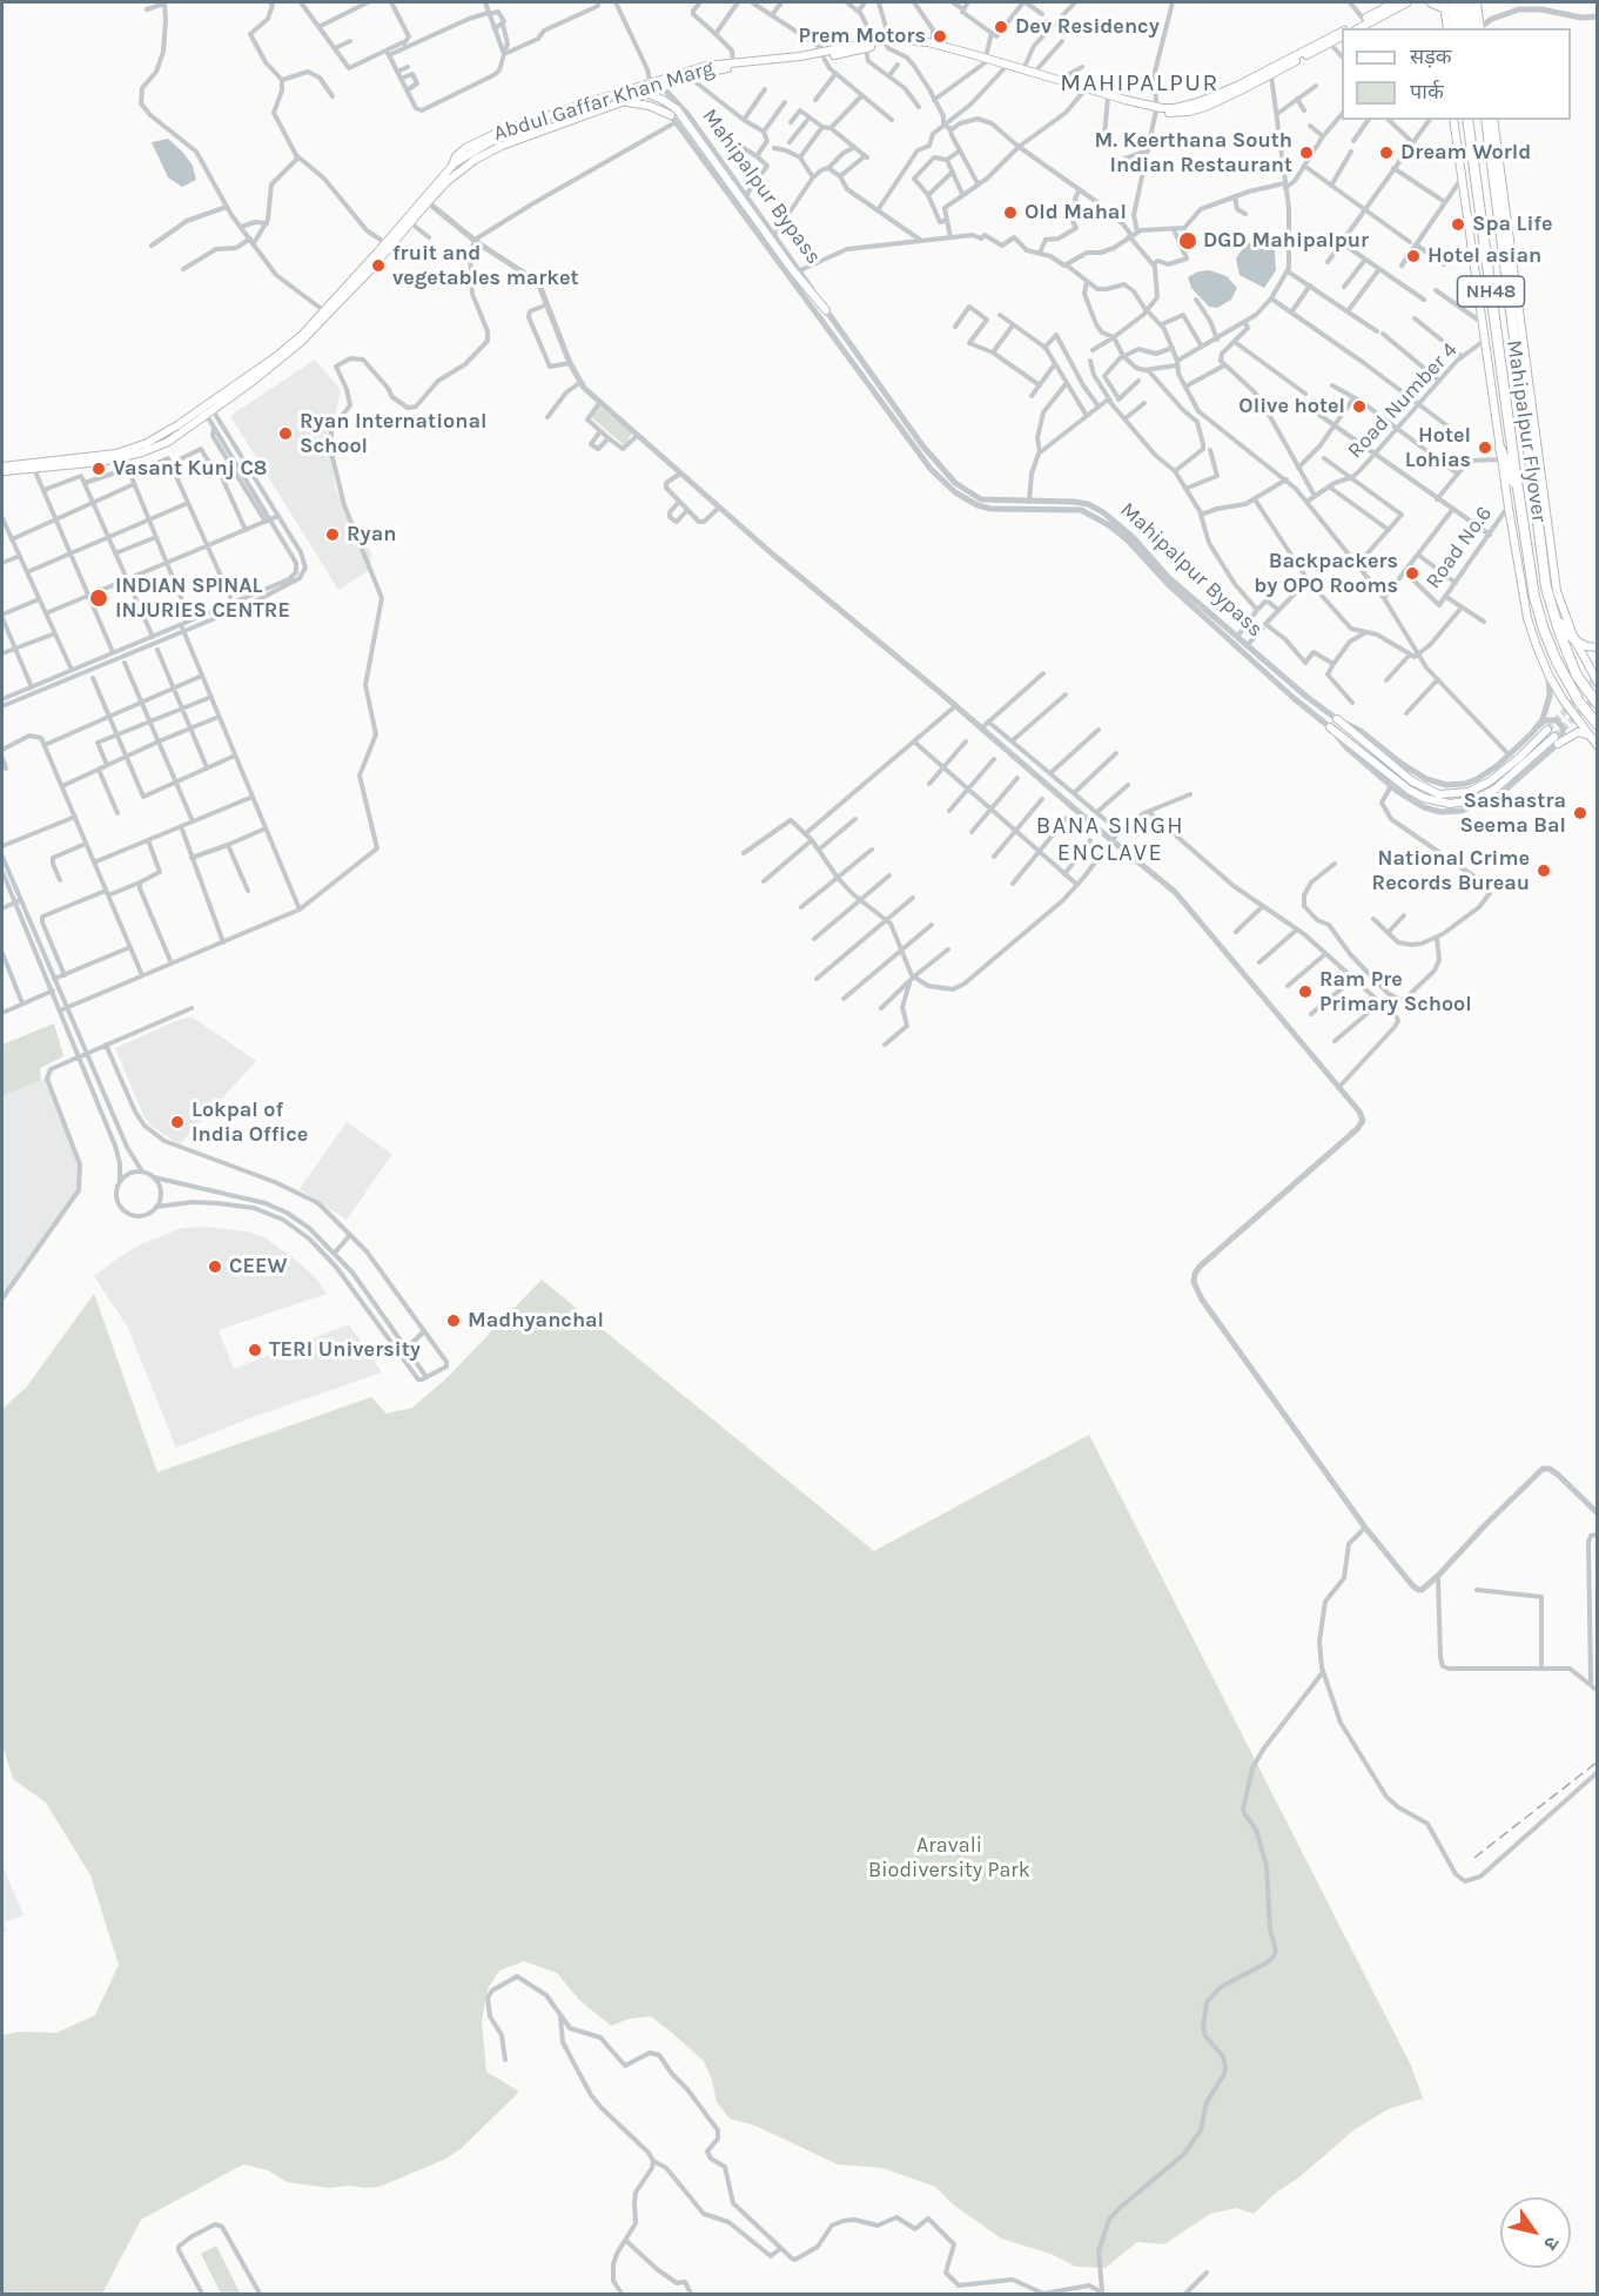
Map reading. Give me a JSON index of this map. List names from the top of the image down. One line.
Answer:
{"streets":{"highway":["NH48","Mahipalpur Flyover"],"main road":["Abdul Gaffar Khan Marg"],"street":["Mahipalpur Bypass","Road Number 4","Road No.6"]},"crossings":[["Abdul Gaffar Khan Marg","Mahipalpur Bypass"],["NH48","Mahipalpur Flyover"]],"districts":["MAHIPALPUR","BANA SINGH ENCLAVE"],"parks":["Aravali Biodiversity Park"],"places":["Dev Residency","Prem Motors","M. Keerthana South Indian Restaurant","Dream World","Old Mahal","Spa Life","DGD Mahipalpur","Hotel asian","fruit and vegetables market","Olive hotel","Ryan International School","Hotel Lohias","Vasant Kunj C8","Ryan","Backpackers by OPO Rooms","INDIAN SPINAL INJURIES CENTRE","Sashastra Seema Bal","National Crime Records Bureau","Ram Pre Primary School","Lokpal of India Office","CEEW","Madhyanchal","TERI University"],"legend":["सड़क","पार्क"],"north":"bottom right"}
